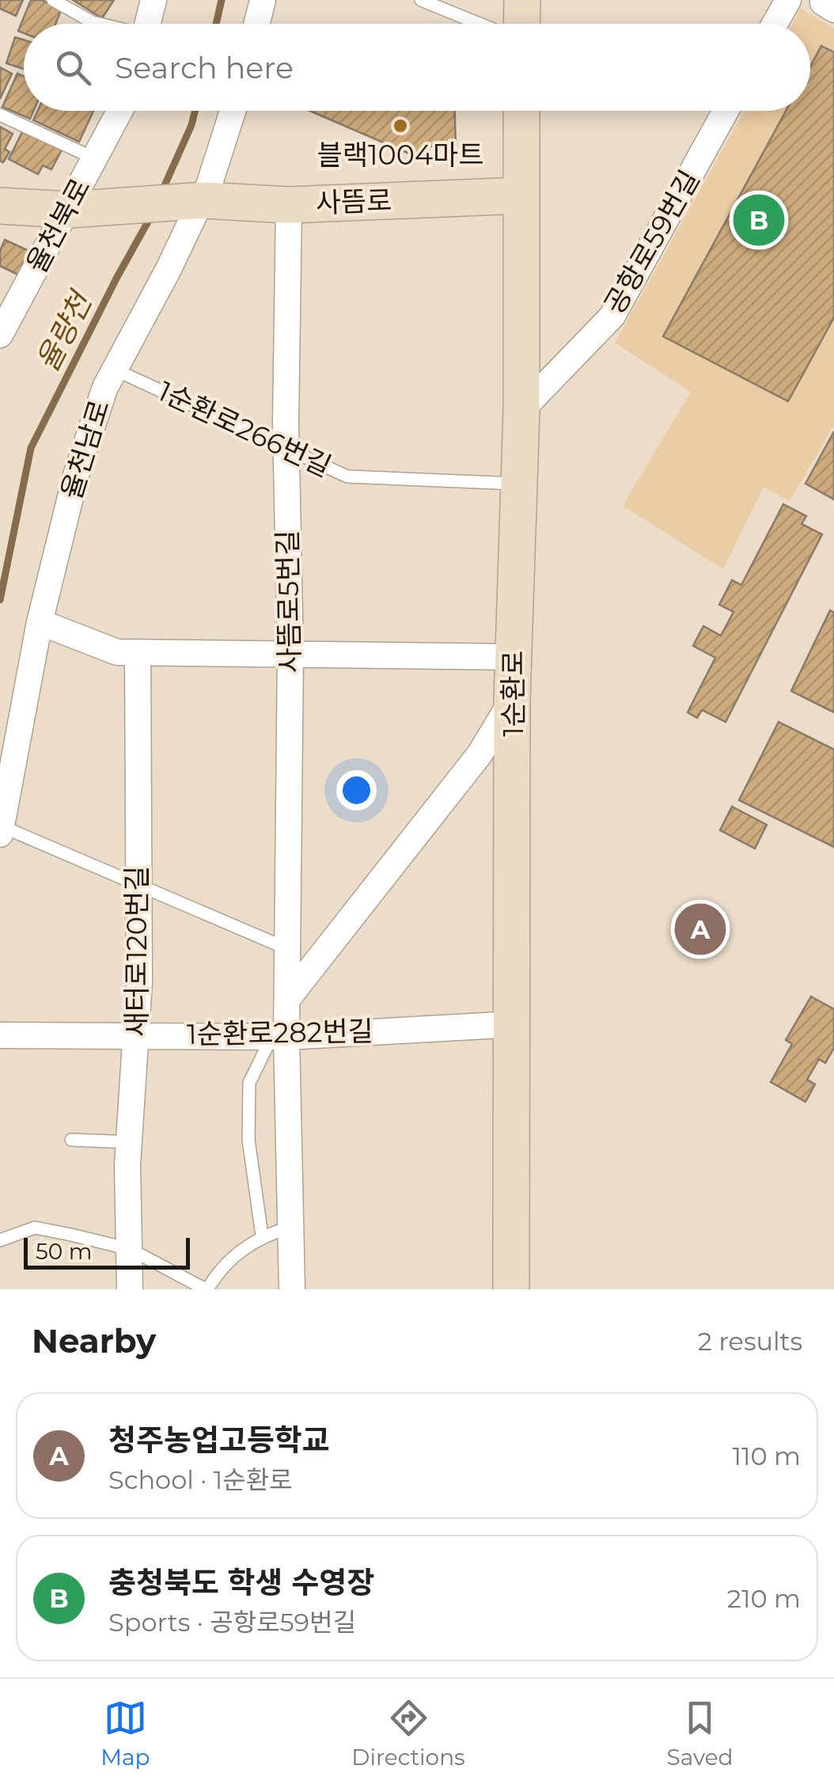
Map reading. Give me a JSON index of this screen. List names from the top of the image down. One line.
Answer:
{"streets":{"main road":["사뜸로","1순환로"],"street":["율천북로","공항로59번길","율천남로","사뜸로5번길","새터로120번길","1순환로282번길"],"lane":["1순환로266번길"]},"crossings":[["사뜸로","율천북로"],["사뜸로","율천남로"],["사뜸로","사뜸로5번길"],["사뜸로","1순환로"],["공항로59번길","1순환로"],["1순환로266번길","율천남로"],["1순환로266번길","사뜸로5번길"],["1순환로266번길","1순환로"],["율천남로","사뜸로5번길"],["율천남로","새터로120번길"],["사뜸로5번길","1순환로282번길"],["1순환로","1순환로282번길"],["새터로120번길","1순환로282번길"]],"water":["율량천"],"places":["블랙1004마트"],"scale_bar":"50 m","page":{"search":"Search here","pins":["B","A"],"scale":"50 m","heading":["Nearby","2 results"],"list":[{"mark":"A","name":"청주농업고등학교","note":"School · 1순환로","value":"110 m"},{"mark":"B","name":"충청북도 학생 수영장","note":"Sports · 공항로59번길","value":"210 m"}],"nav":["Map","Directions","Saved"]}}
